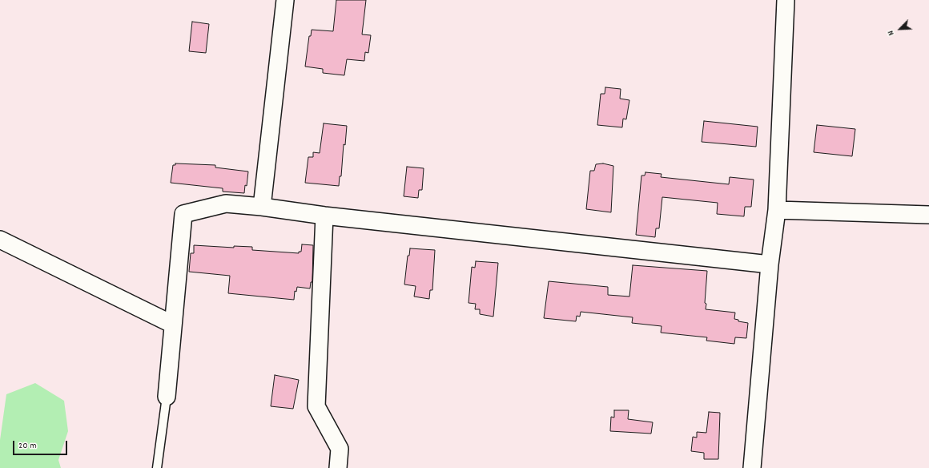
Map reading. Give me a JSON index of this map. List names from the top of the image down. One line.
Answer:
{"scale_bar":"20 m","north":"bottom left"}
